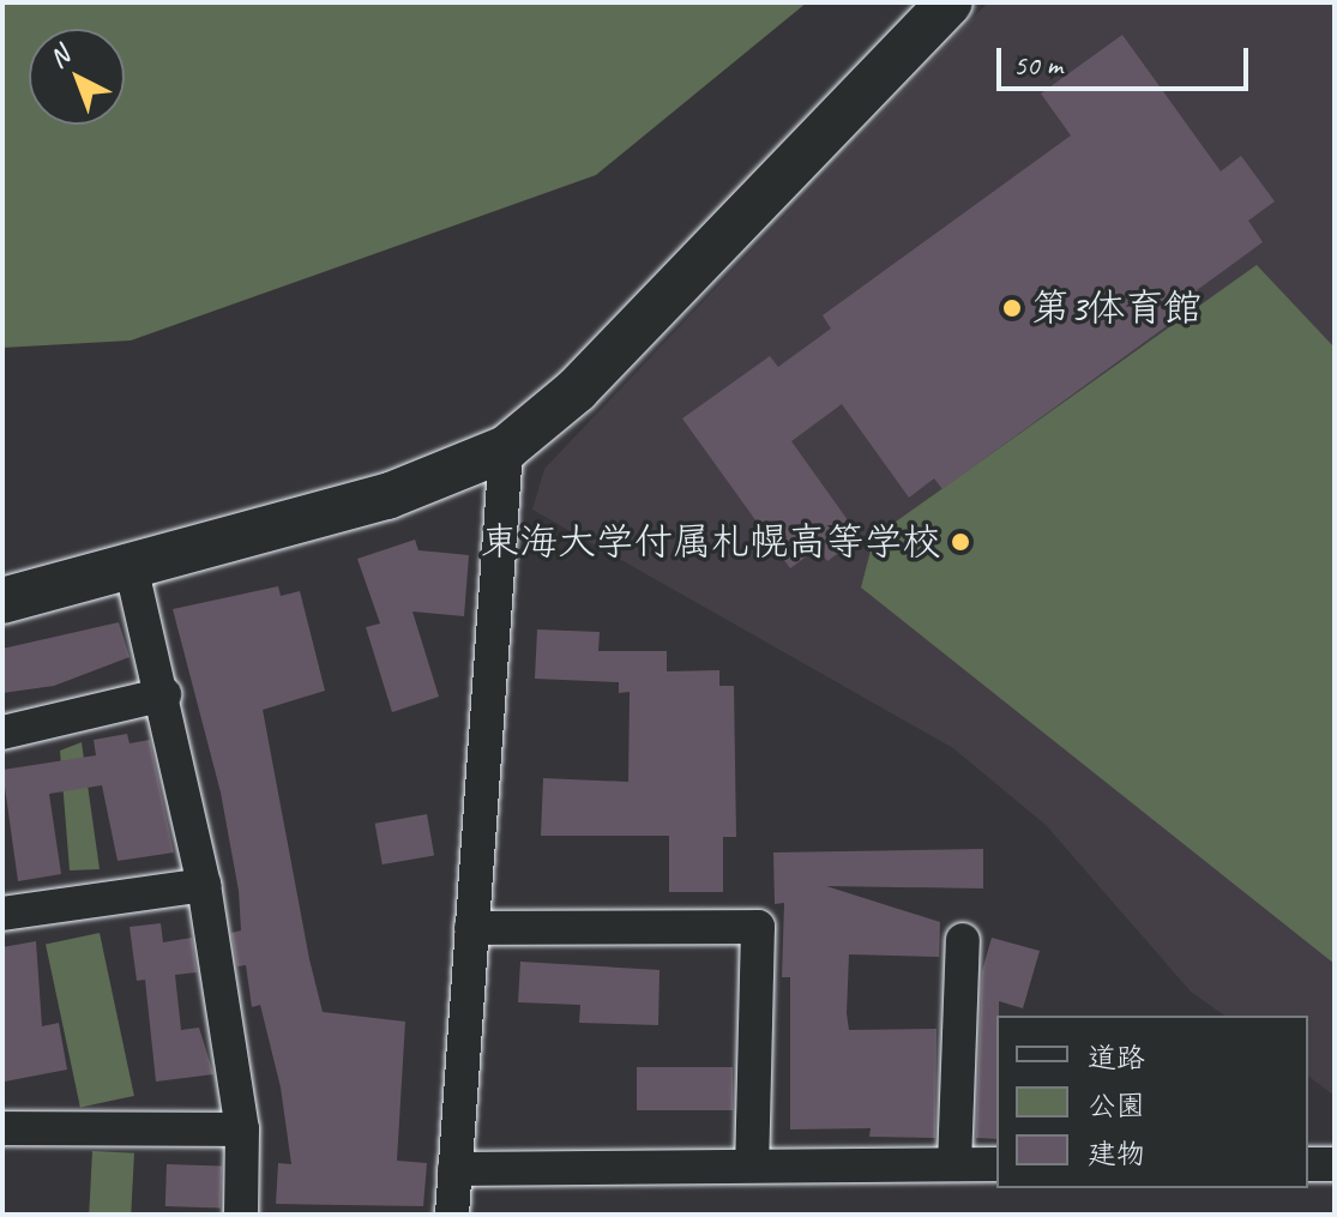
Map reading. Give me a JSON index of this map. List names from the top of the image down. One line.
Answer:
{"places":["第3体育館","東海大学付属札幌高等学校"],"legend":["道路","公園","建物"],"scale_bar":"50 m","north":"top left"}
